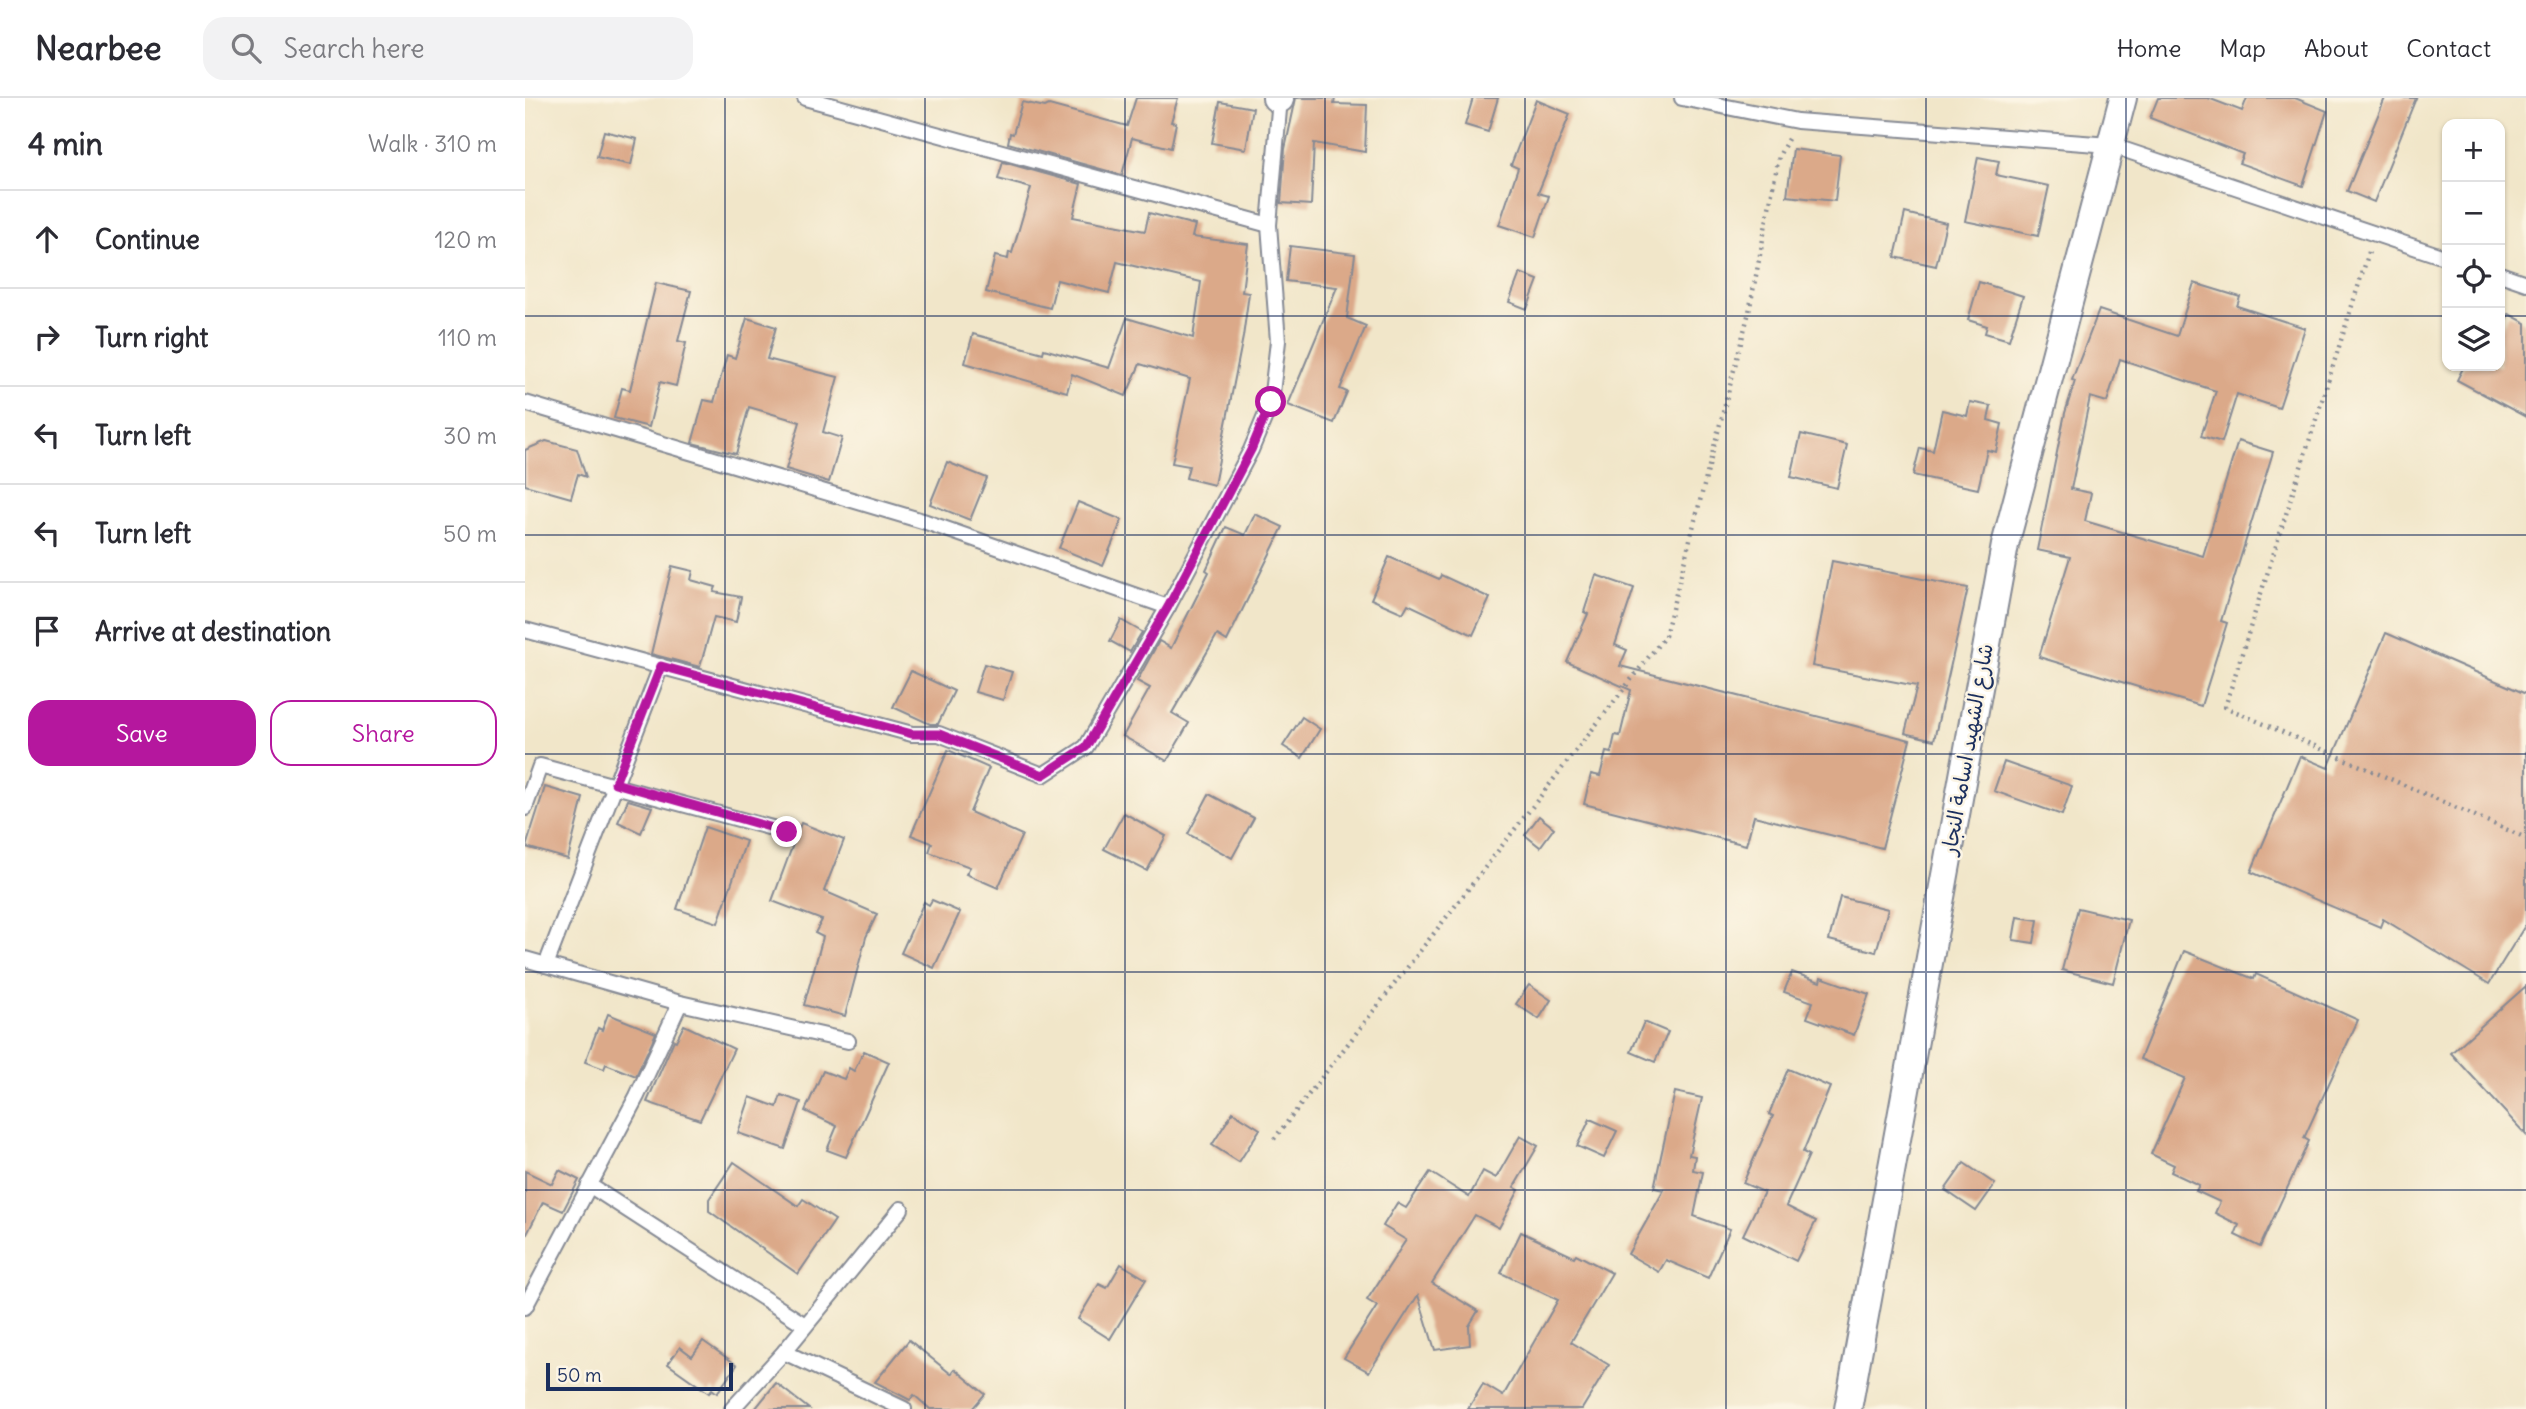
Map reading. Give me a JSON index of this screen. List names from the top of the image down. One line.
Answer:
{"streets":{"street":["شارع الشهيد اسامة النجار"]},"scale_bar":"50 m","page":{"header":"Nearbee","search":"Search here","nav":["Home","Map","About","Contact"],"heading":["4 min","Walk · 310 m"],"map_buttons":["+","−"],"list":[["Continue","120 m"],["Turn right","110 m"],["Turn left","30 m"],["Turn left","50 m"],"Arrive at destination"],"buttons":["Save","Share"],"scale":"50 m"}}
